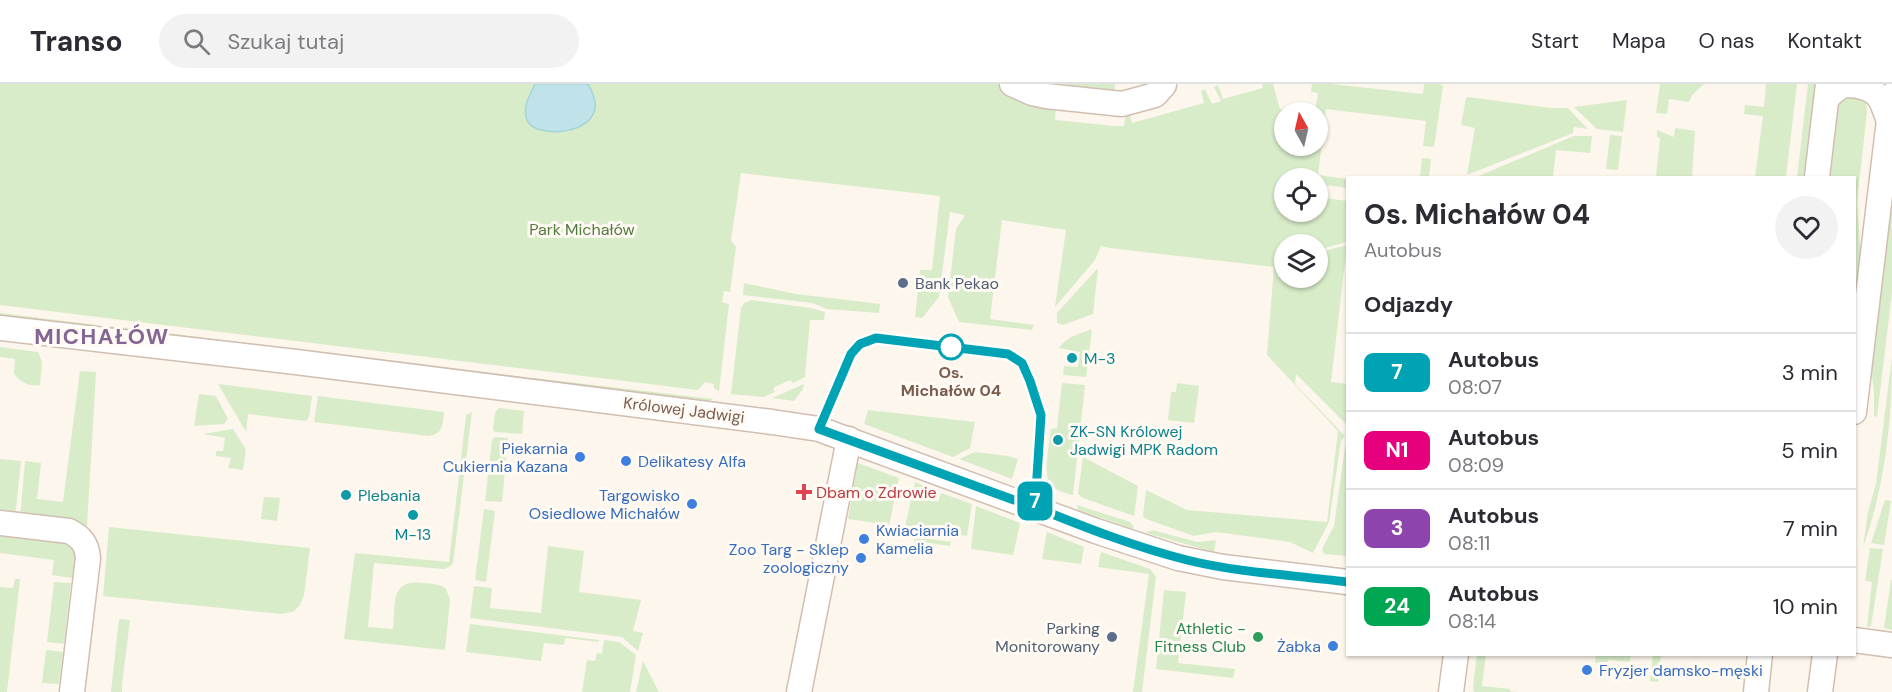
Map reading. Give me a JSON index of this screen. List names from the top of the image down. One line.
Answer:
{"streets":{"street":["Królowej Jadwigi"]},"districts":["MICHAŁÓW"],"parks":["Park Michałów"],"places":{"other":["Bank Pekao","Os. Michałów 04","M-3","ZK-SN Królowej Jadwigi MPK Radom","Piekarnia Cukiernia Kazana","Delikatesy Alfa","Plebania","Targowisko Osiedlowe Michałów","M-13","Kwiaciarnia Kamelia","Zoo Targ - Sklep zoologiczny","Parking Monitorowany","Athletic - Fitness Club","Żabka","Fryzjer damsko-męski"],"health":["Dbam o Zdrowie"]},"lines":["bus line 7"],"north":"top","page":{"header":"Transo","search":"Szukaj tutaj","nav":["Start","Mapa","O nas","Kontakt"],"on_map":"7","heading":[["Os. Michałów 04","Autobus"],"Odjazdy"],"list":[{"mark":"7","name":"Autobus","note":"08:07","value":"3 min"},{"mark":"N1","name":"Autobus","note":"08:09","value":"5 min"},{"mark":"3","name":"Autobus","note":"08:11","value":"7 min"},{"mark":"24","name":"Autobus","note":"08:14","value":"10 min"}]}}
